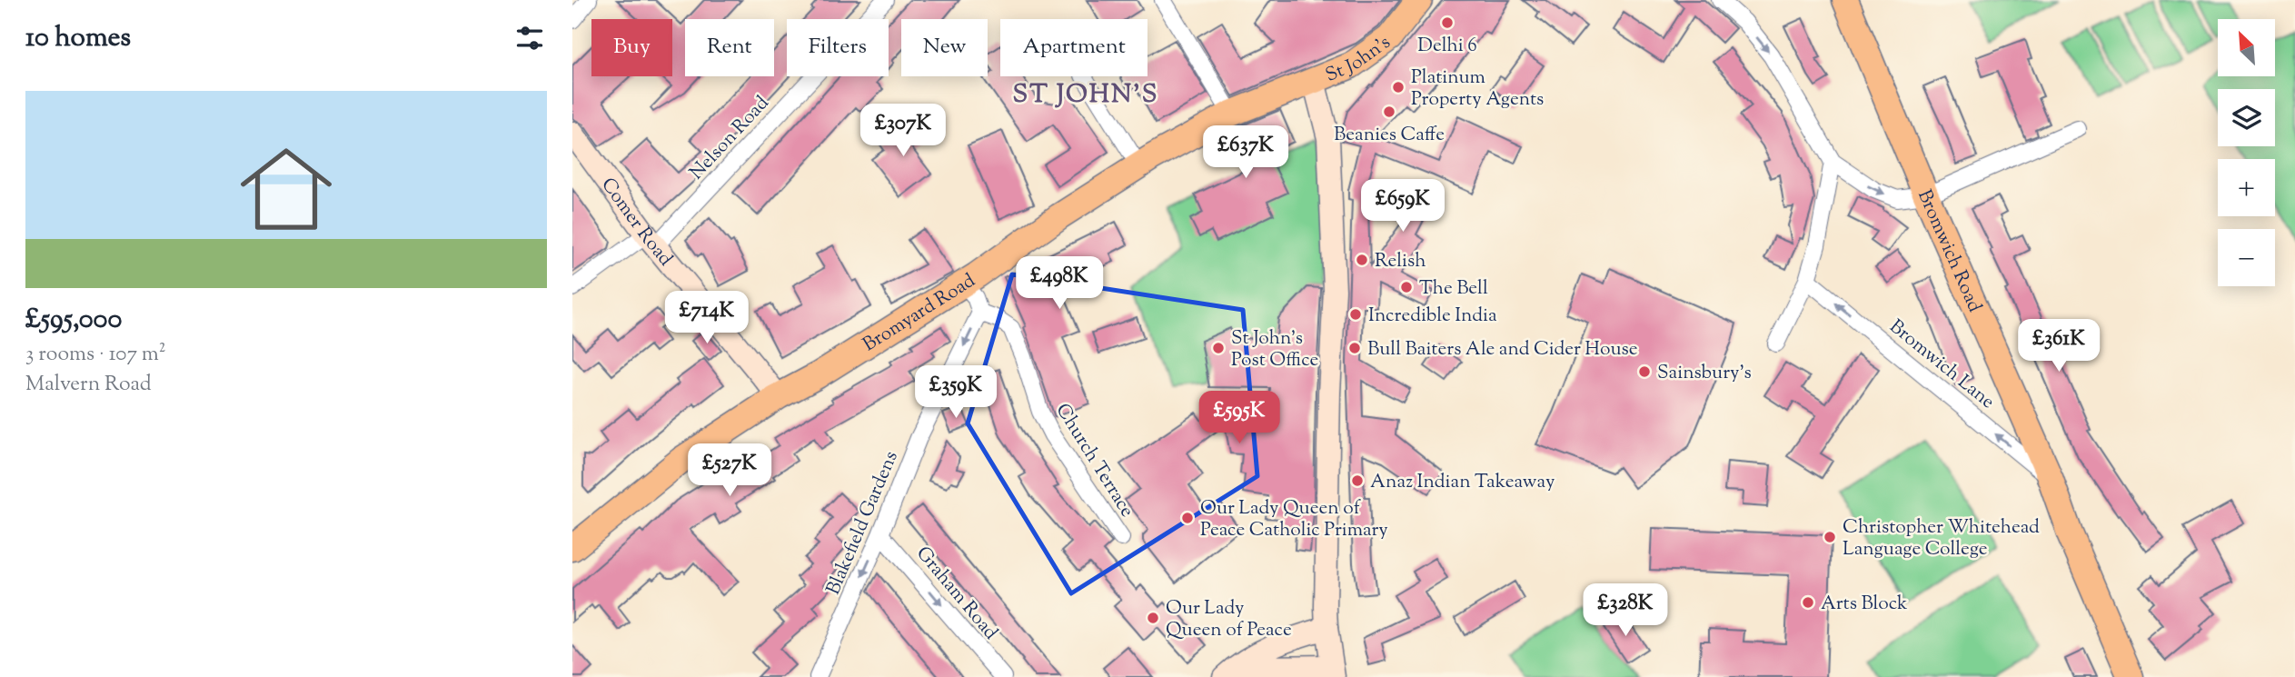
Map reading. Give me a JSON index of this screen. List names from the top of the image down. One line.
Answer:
{"streets":{"main road":["St John's","Comer Road","Bromwich Road","Bromyard Road"],"street":["Nelson Road","Bromwich Lane","Church Terrace","Blakefield Gardens","Graham Road"]},"crossings":[["St John's","Bromyard Road"],["Nelson Road","Comer Road"],["Comer Road","Bromyard Road"],["Bromwich Road","Bromwich Lane"],["Church Terrace","Blakefield Gardens"],["Blakefield Gardens","Graham Road"]],"one_way":["Bromwich Lane","Blakefield Gardens","Graham Road"],"districts":["ST JOHN'S"],"places":["Delhi 6","Platinum Property Agents","Beanies Caffe","Relish","The Bell","Incredible India","St John's Post Office","Bull Baiters Ale and Cider House","Sainsbury's","Anaz Indian Takeaway","Our Lady Queen of Peace Catholic Primary","Christopher Whitehead Language College","Arts Block","Our Lady Queen of Peace"],"north":"top left","page":{"heading":"10 homes","map_buttons":["+","−"],"chip":["Buy","Rent","Filters","New","Apartment"],"list":[{"name":"£595,000","note":"3 rooms · 107 m² · Malvern Road"}],"price":["£307K","£637K","£659K","£498K","£714K","£361K","£359K","£595K","£527K","£328K"]}}
